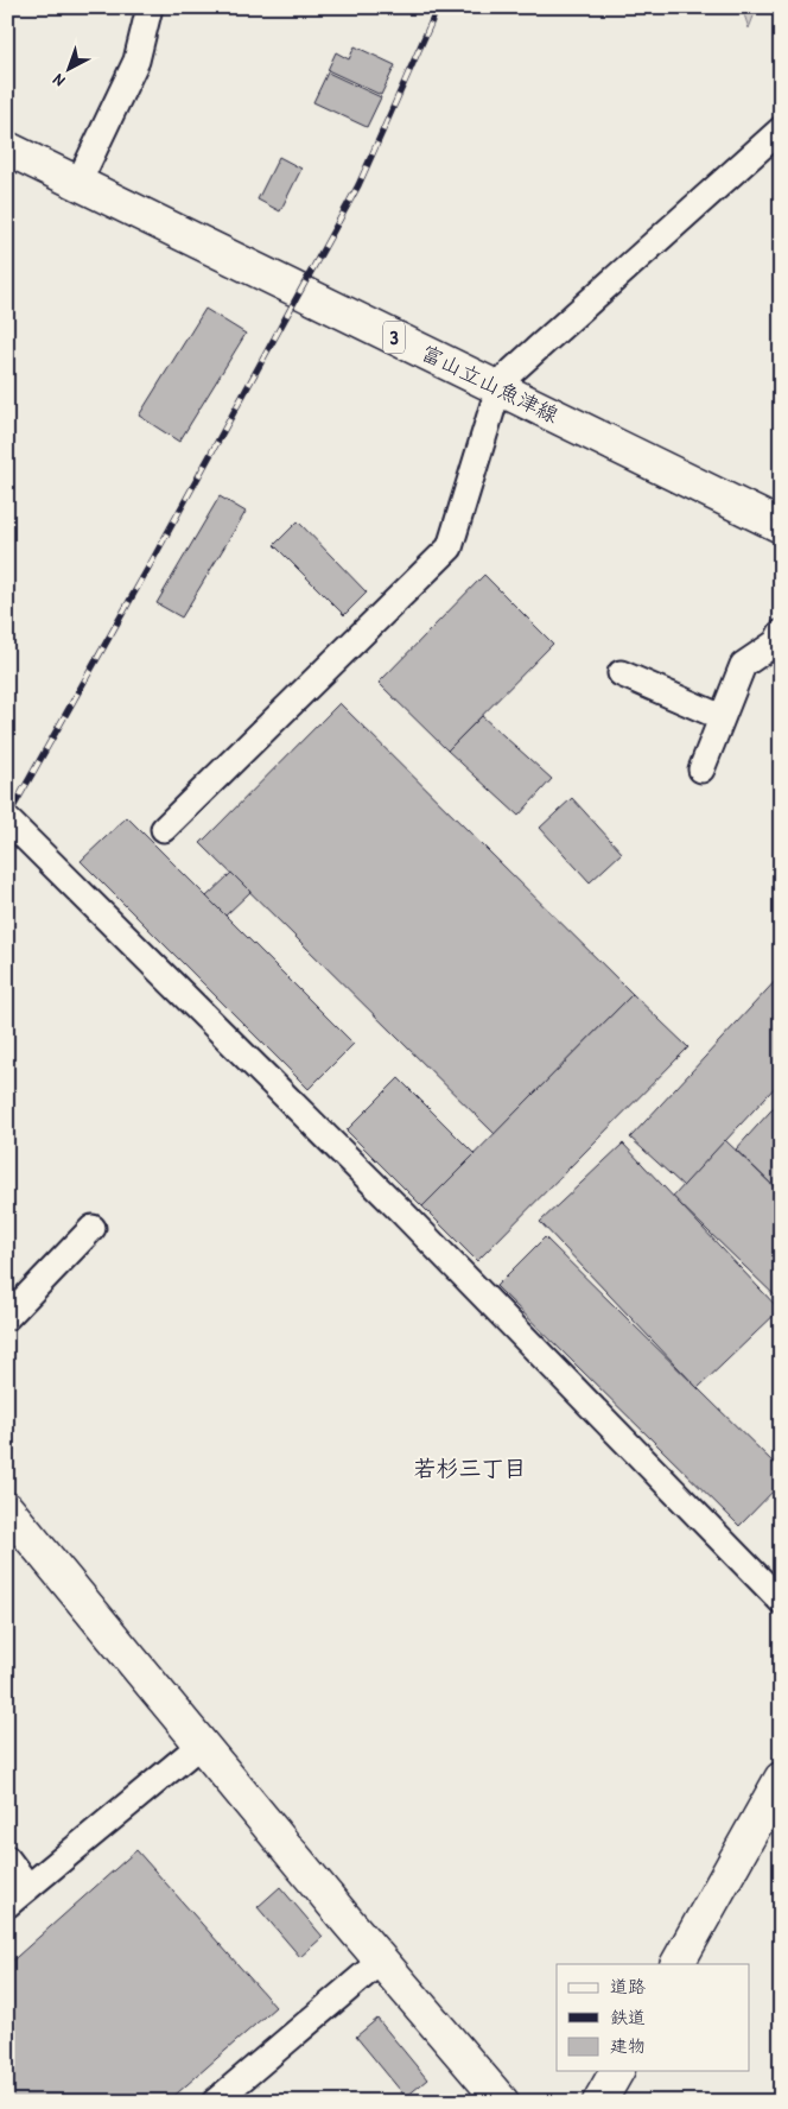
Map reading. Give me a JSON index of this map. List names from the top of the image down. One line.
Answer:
{"streets":{"street":["3","富山立山魚津線"]},"districts":["若杉三丁目"],"legend":["道路","鉄道","建物"],"north":"bottom left"}
